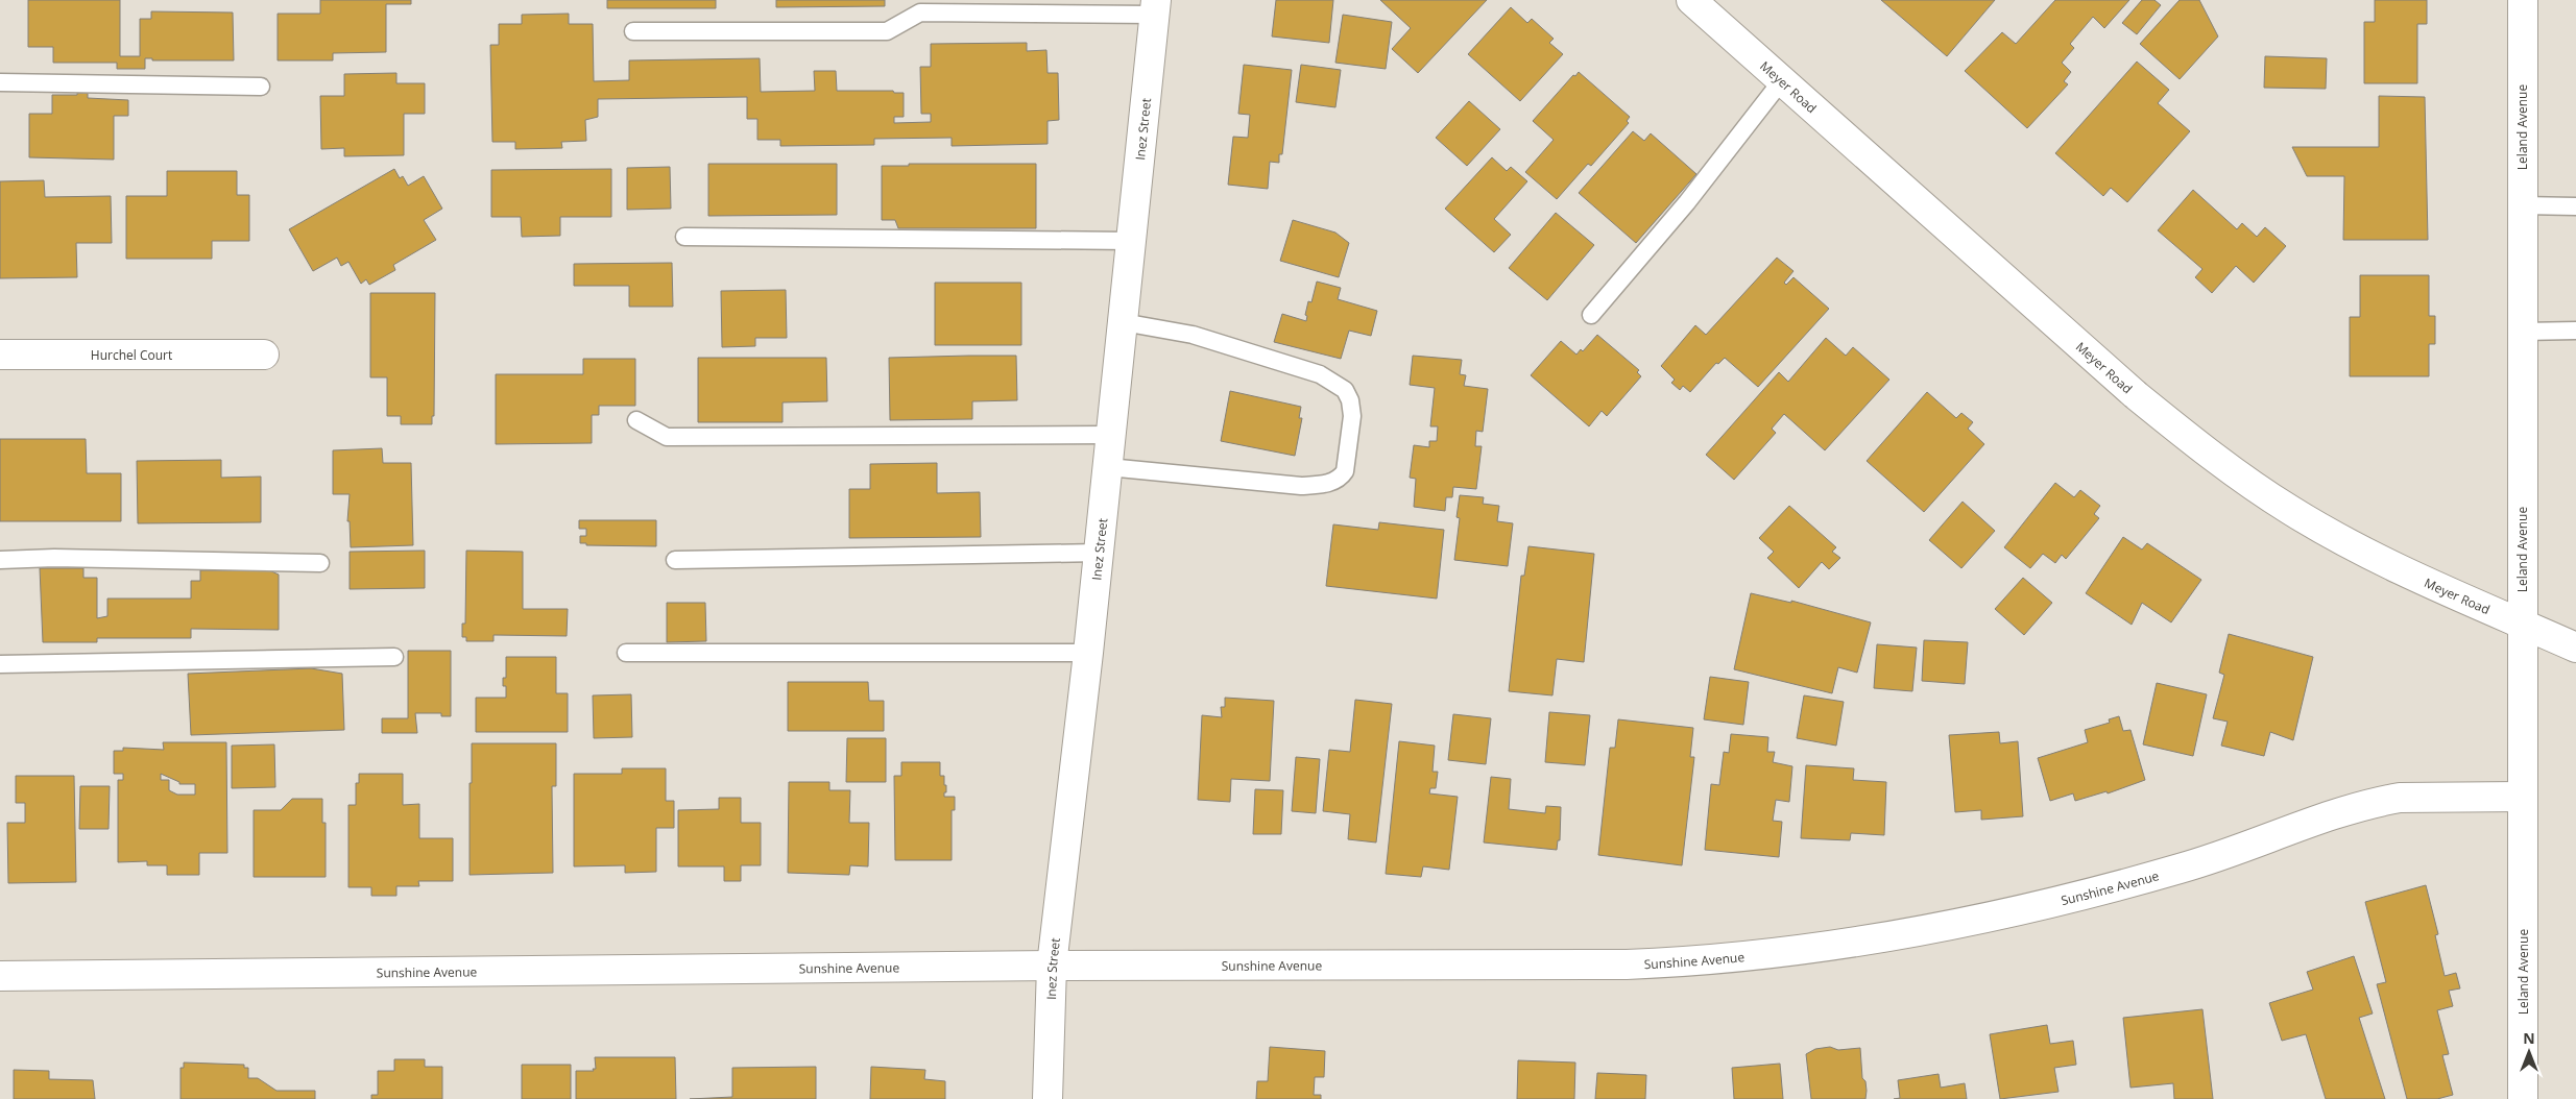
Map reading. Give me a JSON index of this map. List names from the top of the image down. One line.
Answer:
{"streets":{"street":["Meyer Road","Leland Avenue","Inez Street","Hurchel Court","Sunshine Avenue"]},"crossings":[["Meyer Road","Leland Avenue"],["Leland Avenue","Sunshine Avenue"],["Inez Street","Sunshine Avenue"]],"north":"top"}
